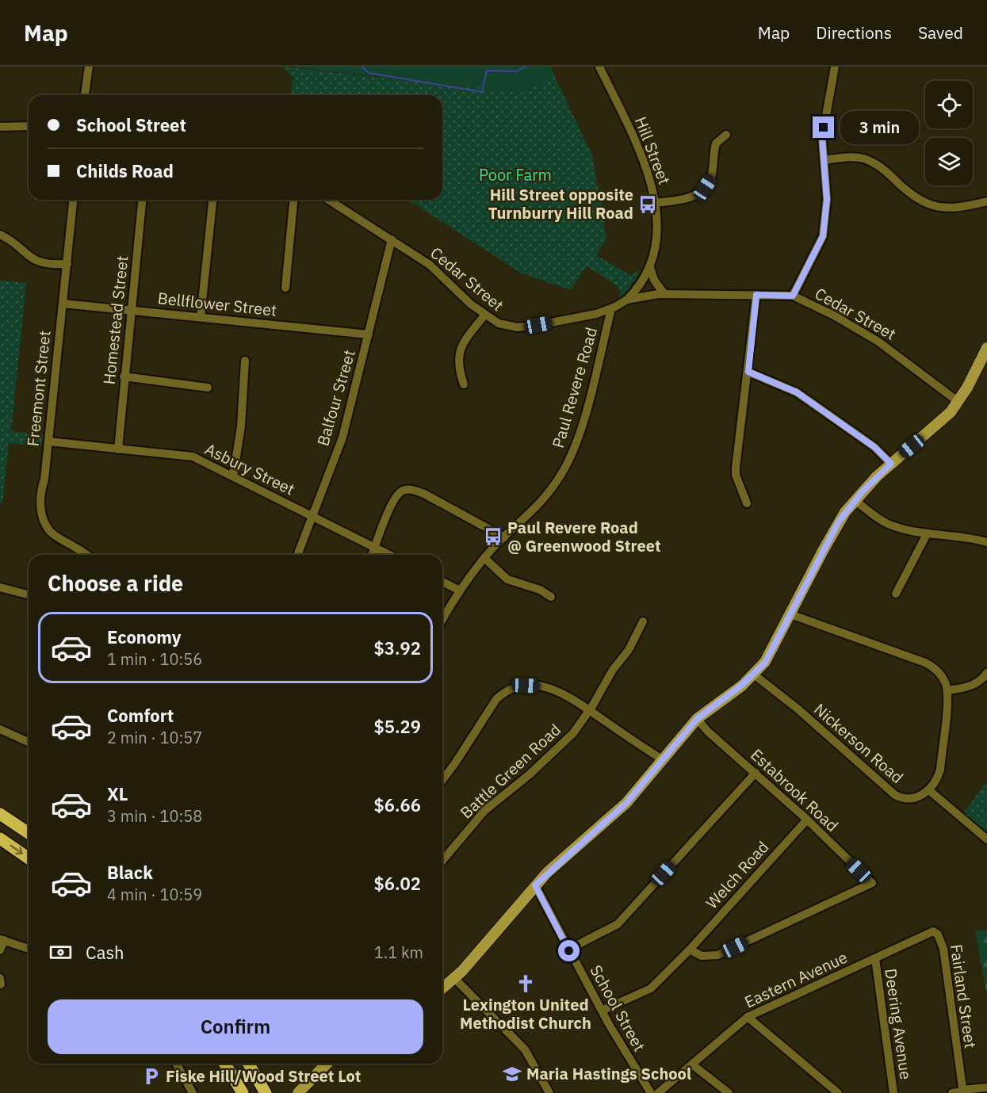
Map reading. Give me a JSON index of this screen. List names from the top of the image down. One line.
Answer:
{"streets":{"street":["Hill Street","Cedar Street","Bellflower Street","Homestead Street","Paul Revere Road","Freemont Street","Balfour Street","Asbury Street","Nickerson Road","Battle Green Road","Estabrook Road","Welch Road","Eastern Avenue","Fairland Street","School Street","Deering Avenue"]},"crossings":[["Hill Street","Cedar Street"],["Cedar Street","Paul Revere Road"],["Cedar Street","Balfour Street"],["Bellflower Street","Homestead Street"],["Bellflower Street","Freemont Street"],["Bellflower Street","Balfour Street"],["Homestead Street","Asbury Street"],["Freemont Street","Asbury Street"],["Balfour Street","Asbury Street"],["Estabrook Road","Welch Road"],["Welch Road","School Street"],["Eastern Avenue","Fairland Street"],["Eastern Avenue","Deering Avenue"]],"parks":["Poor Farm"],"places":{"bus stop":["Hill Street opposite Turnburry Hill Road","Paul Revere Road @ Greenwood Street"],"church":["Lexington United Methodist Church"],"school or university":["Maria Hastings School"],"parking":["Fiske Hill/Wood Street Lot"]},"page":{"header":"Map","nav":["Map","Directions","Saved"],"banner":["School Street","Childs Road"],"bubble":"3 min","heading":"Choose a ride","list":[{"name":"Economy","note":"1 min · 10:56","value":"$3.92"},{"name":"Comfort","note":"2 min · 10:57","value":"$5.29"},{"name":"XL","note":"3 min · 10:58","value":"$6.66"},{"name":"Black","note":"4 min · 10:59","value":"$6.02"}],"pay":["Cash","1.1 km"],"buttons":"Confirm"}}
